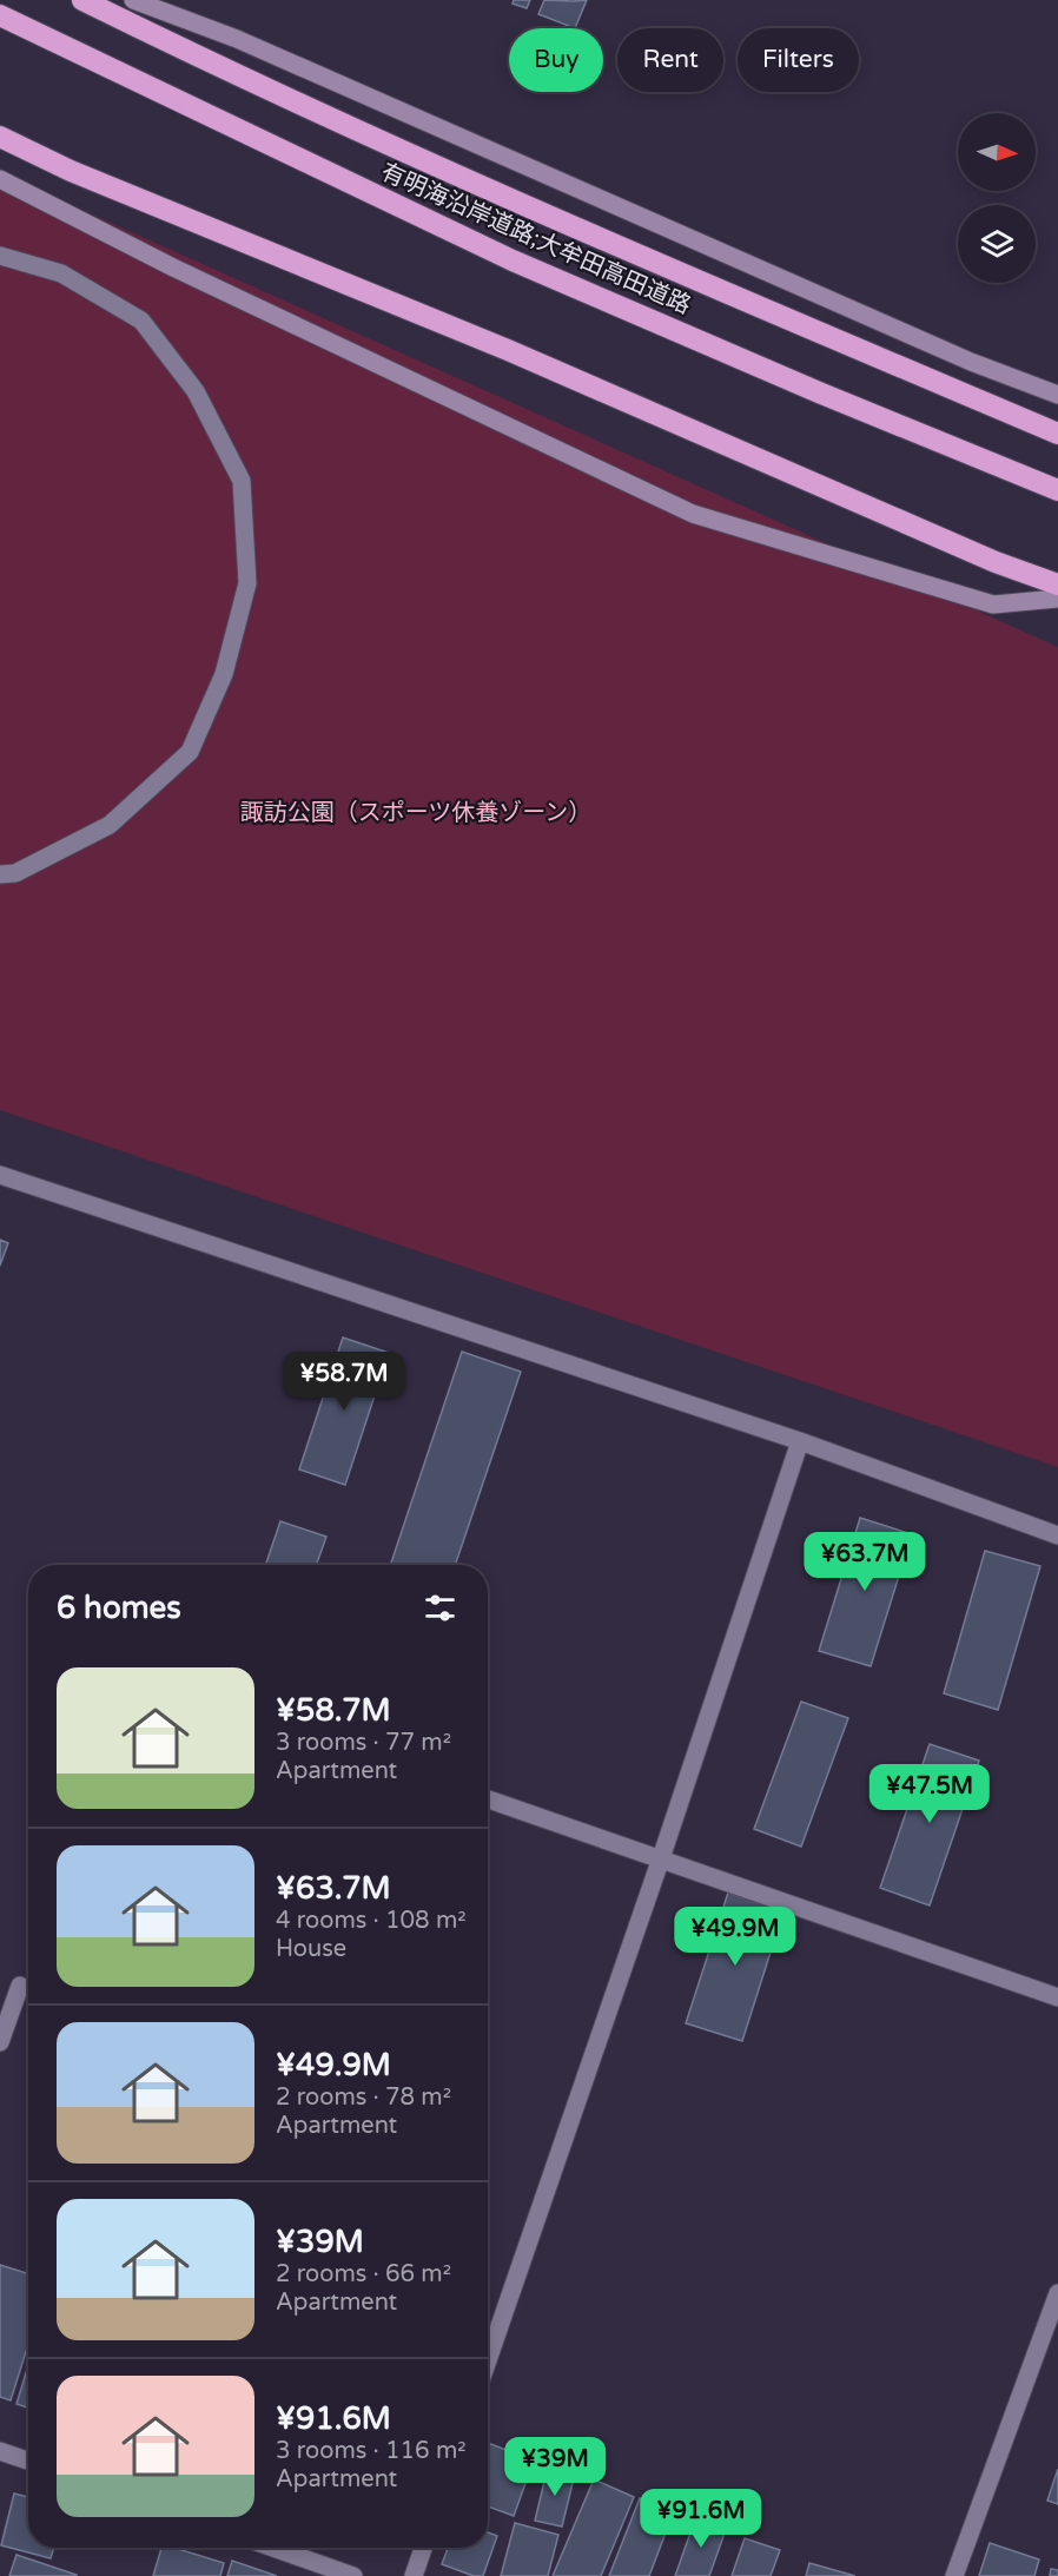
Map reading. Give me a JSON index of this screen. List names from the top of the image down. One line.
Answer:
{"streets":{"highway":["有明海沿岸道路;大牟田高田道路"]},"parks":["諏訪公園（スポーツ休養ゾーン）"],"north":"right","page":{"chip":["Buy","Rent","Filters"],"price":["¥58.7M","¥63.7M","¥47.5M","¥49.9M","¥39M","¥91.6M"],"heading":"6 homes","list":[{"name":"¥58.7M","note":"3 rooms · 77 m² · Apartment"},{"name":"¥63.7M","note":"4 rooms · 108 m² · House"},{"name":"¥49.9M","note":"2 rooms · 78 m² · Apartment"},{"name":"¥39M","note":"2 rooms · 66 m² · Apartment"},{"name":"¥91.6M","note":"3 rooms · 116 m² · Apartment"}]}}
